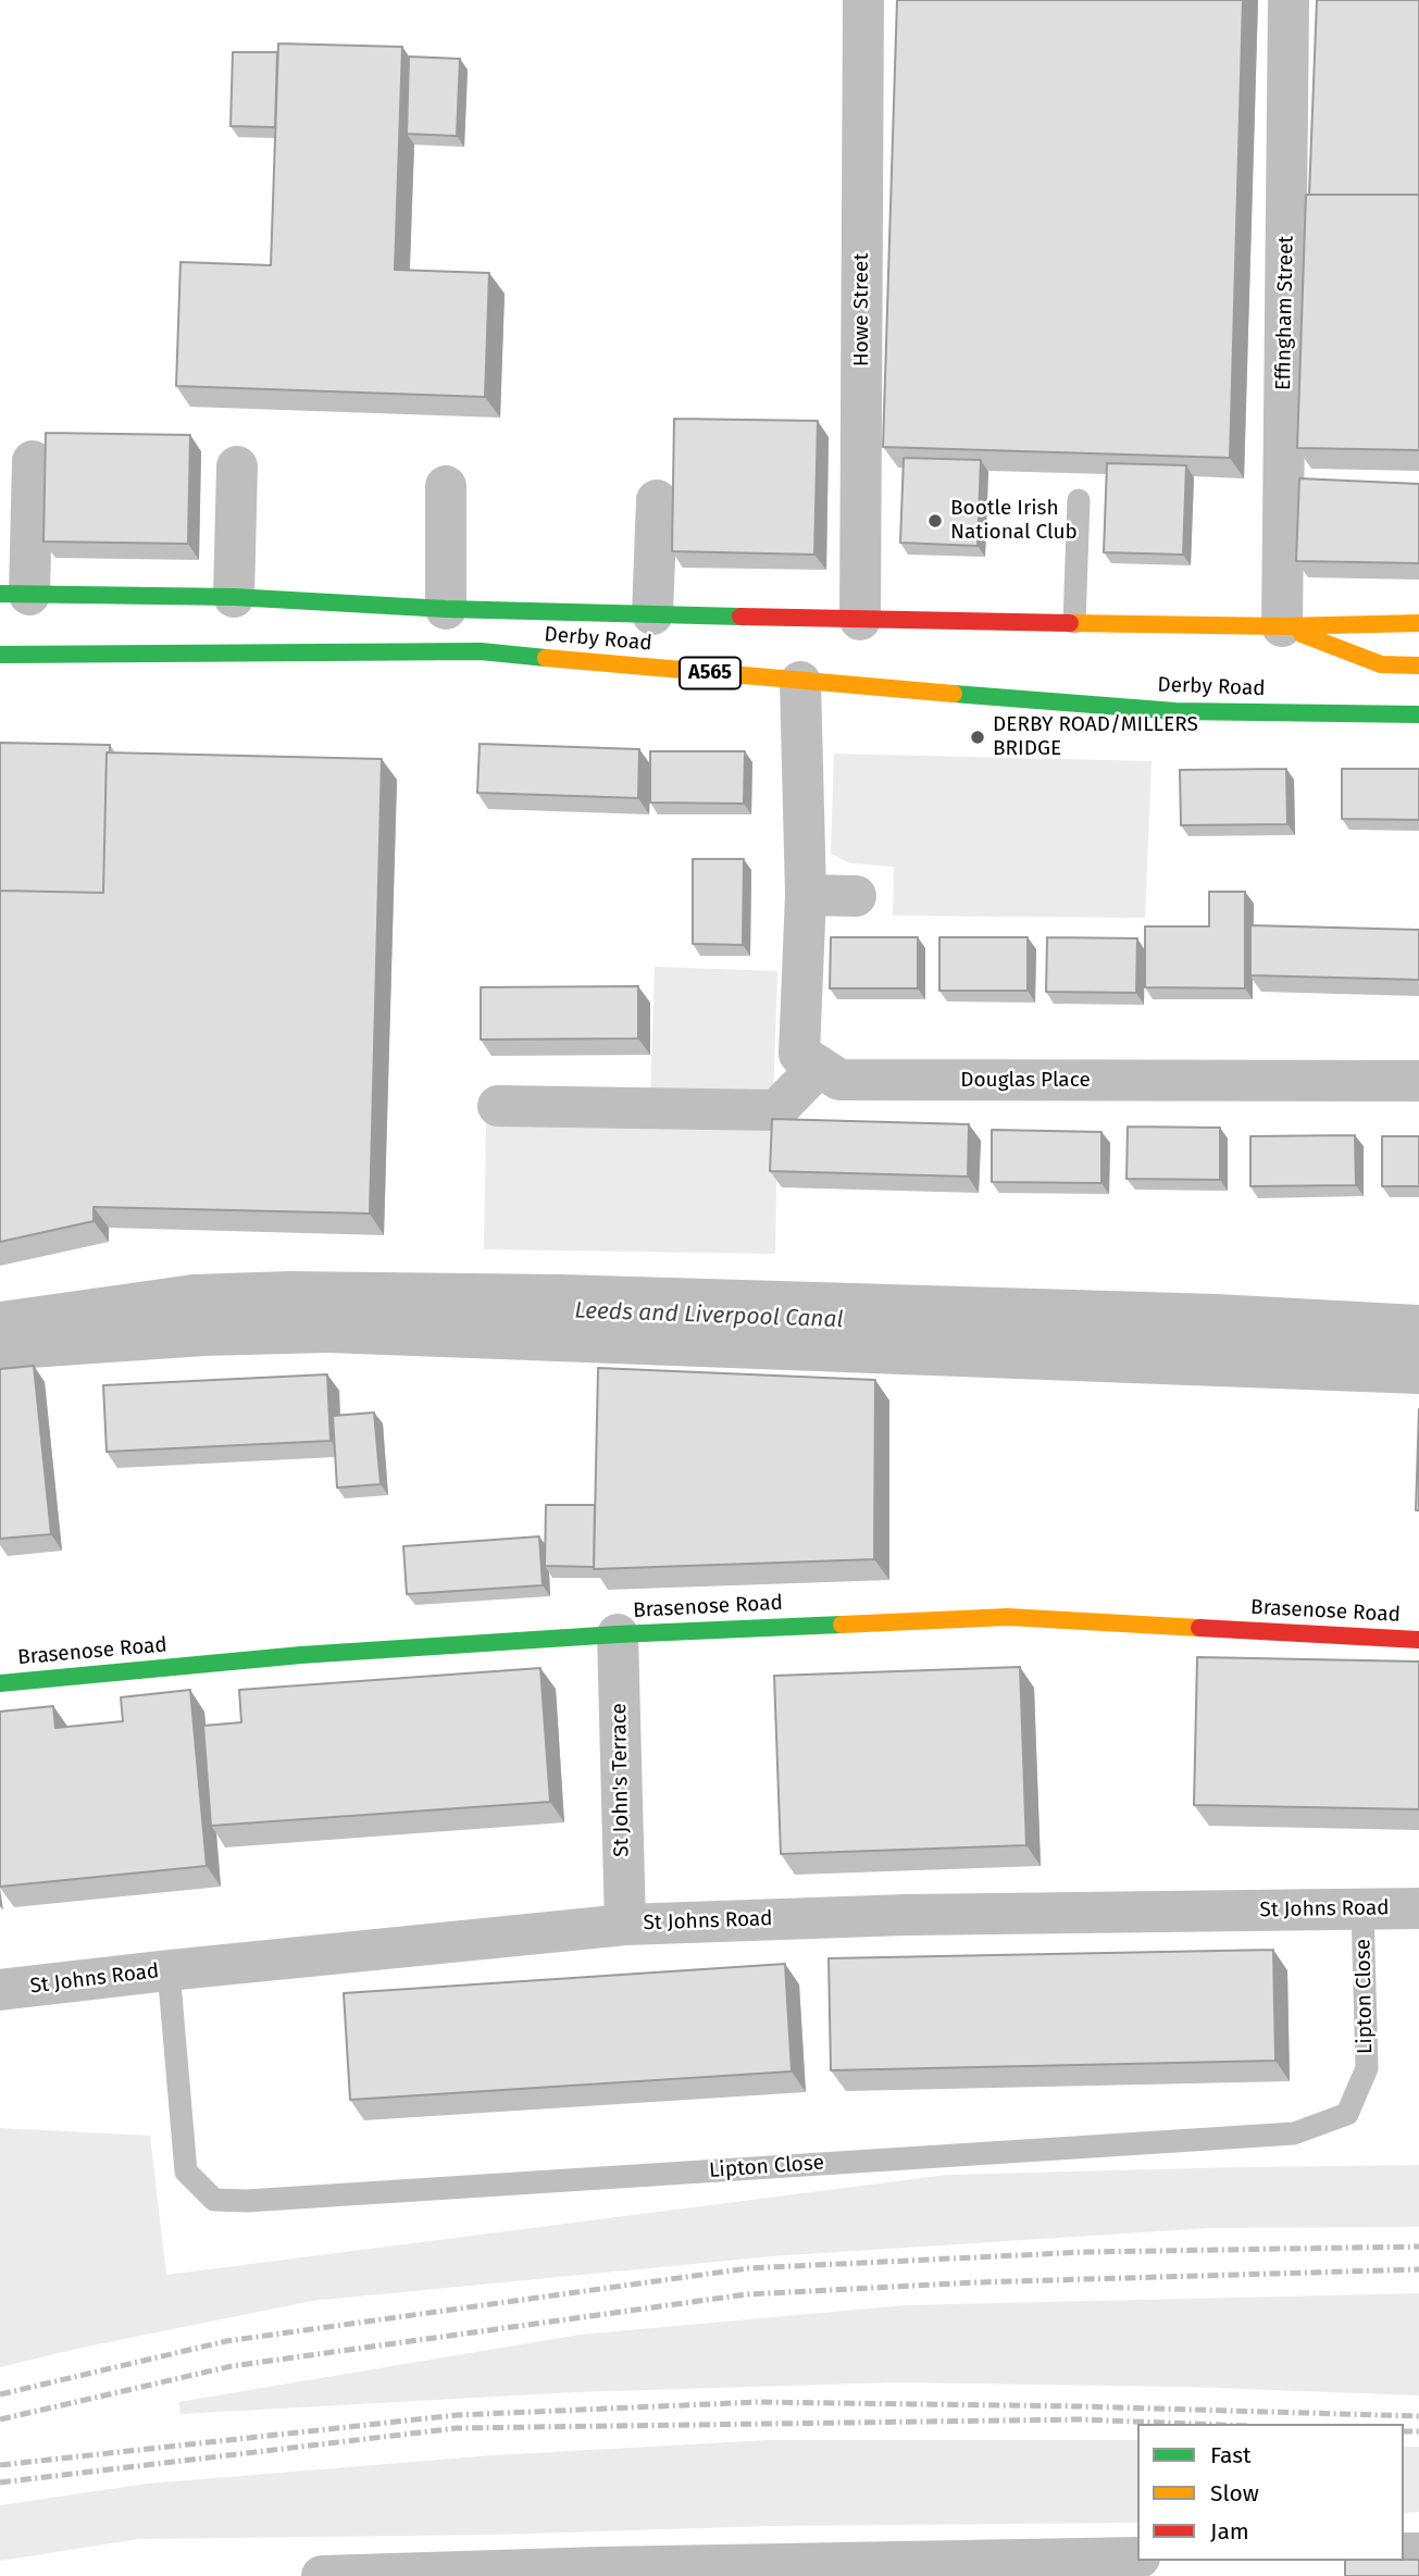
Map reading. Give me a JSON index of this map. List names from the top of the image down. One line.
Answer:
{"streets":{"main road":["Derby Road","A565","Brasenose Road"],"street":["Howe Street","Effingham Street","Douglas Place","St John's Terrace","St Johns Road"],"lane":["Lipton Close"]},"crossings":[["Howe Street","Derby Road"],["Effingham Street","Derby Road"],["Brasenose Road","St John's Terrace"],["St John's Terrace","St Johns Road"],["St Johns Road","Lipton Close"]],"water":["Leeds and Liverpool Canal"],"places":["Bootle Irish National Club","DERBY ROAD/MILLERS BRIDGE"],"legend":["Fast","Slow","Jam"]}
